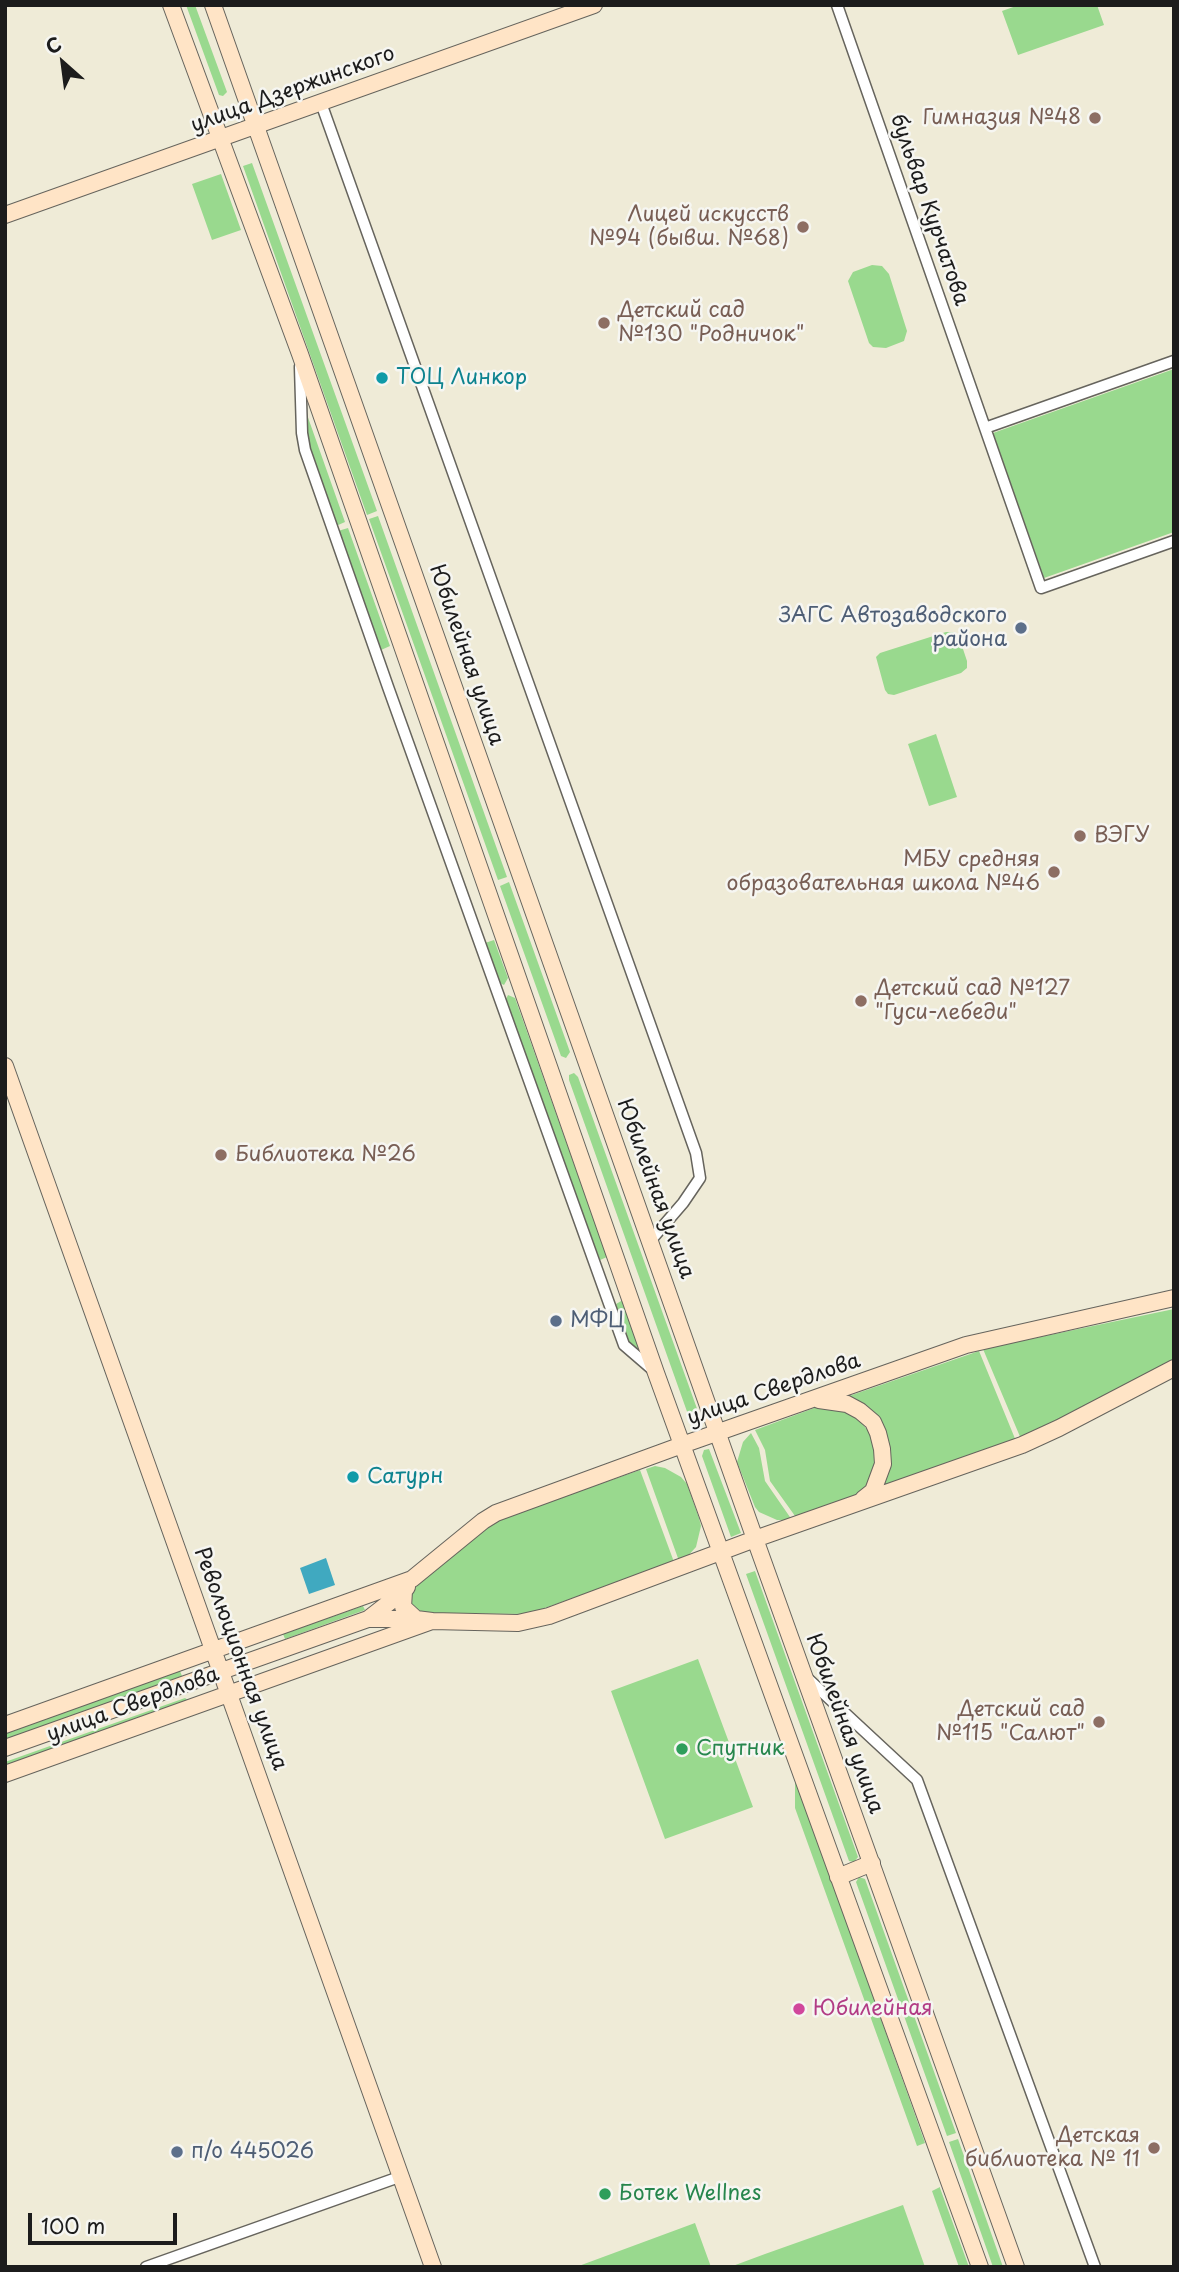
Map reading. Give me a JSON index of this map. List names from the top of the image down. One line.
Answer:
{"streets":{"main road":["улица Дзержинского","Юбилейная улица","улица Свердлова","Революционная улица"],"street":["бульвар Курчатова"]},"crossings":[["улица Дзержинского","Юбилейная улица"],["Юбилейная улица","улица Свердлова"],["улица Свердлова","Революционная улица"]],"places":["Гимназия №48","Лицей искусств №94 (бывш. №68)","Детский сад №130 \"Родничок\"","ТОЦ Линкор","ЗАГС Автозаводского района","ВЭГУ","МБУ средняя образовательная школа №46","Детский сад №127 \"Гуси-лебеди\"","Библиотека №26","МФЦ","Сатурн","Детский сад №115 \"Салют\"","Спутник","Юбилейная","Детская библиотека № 11","п/о 445026","Ботек Wellnes"],"scale_bar":"100 m","north":"top left"}
